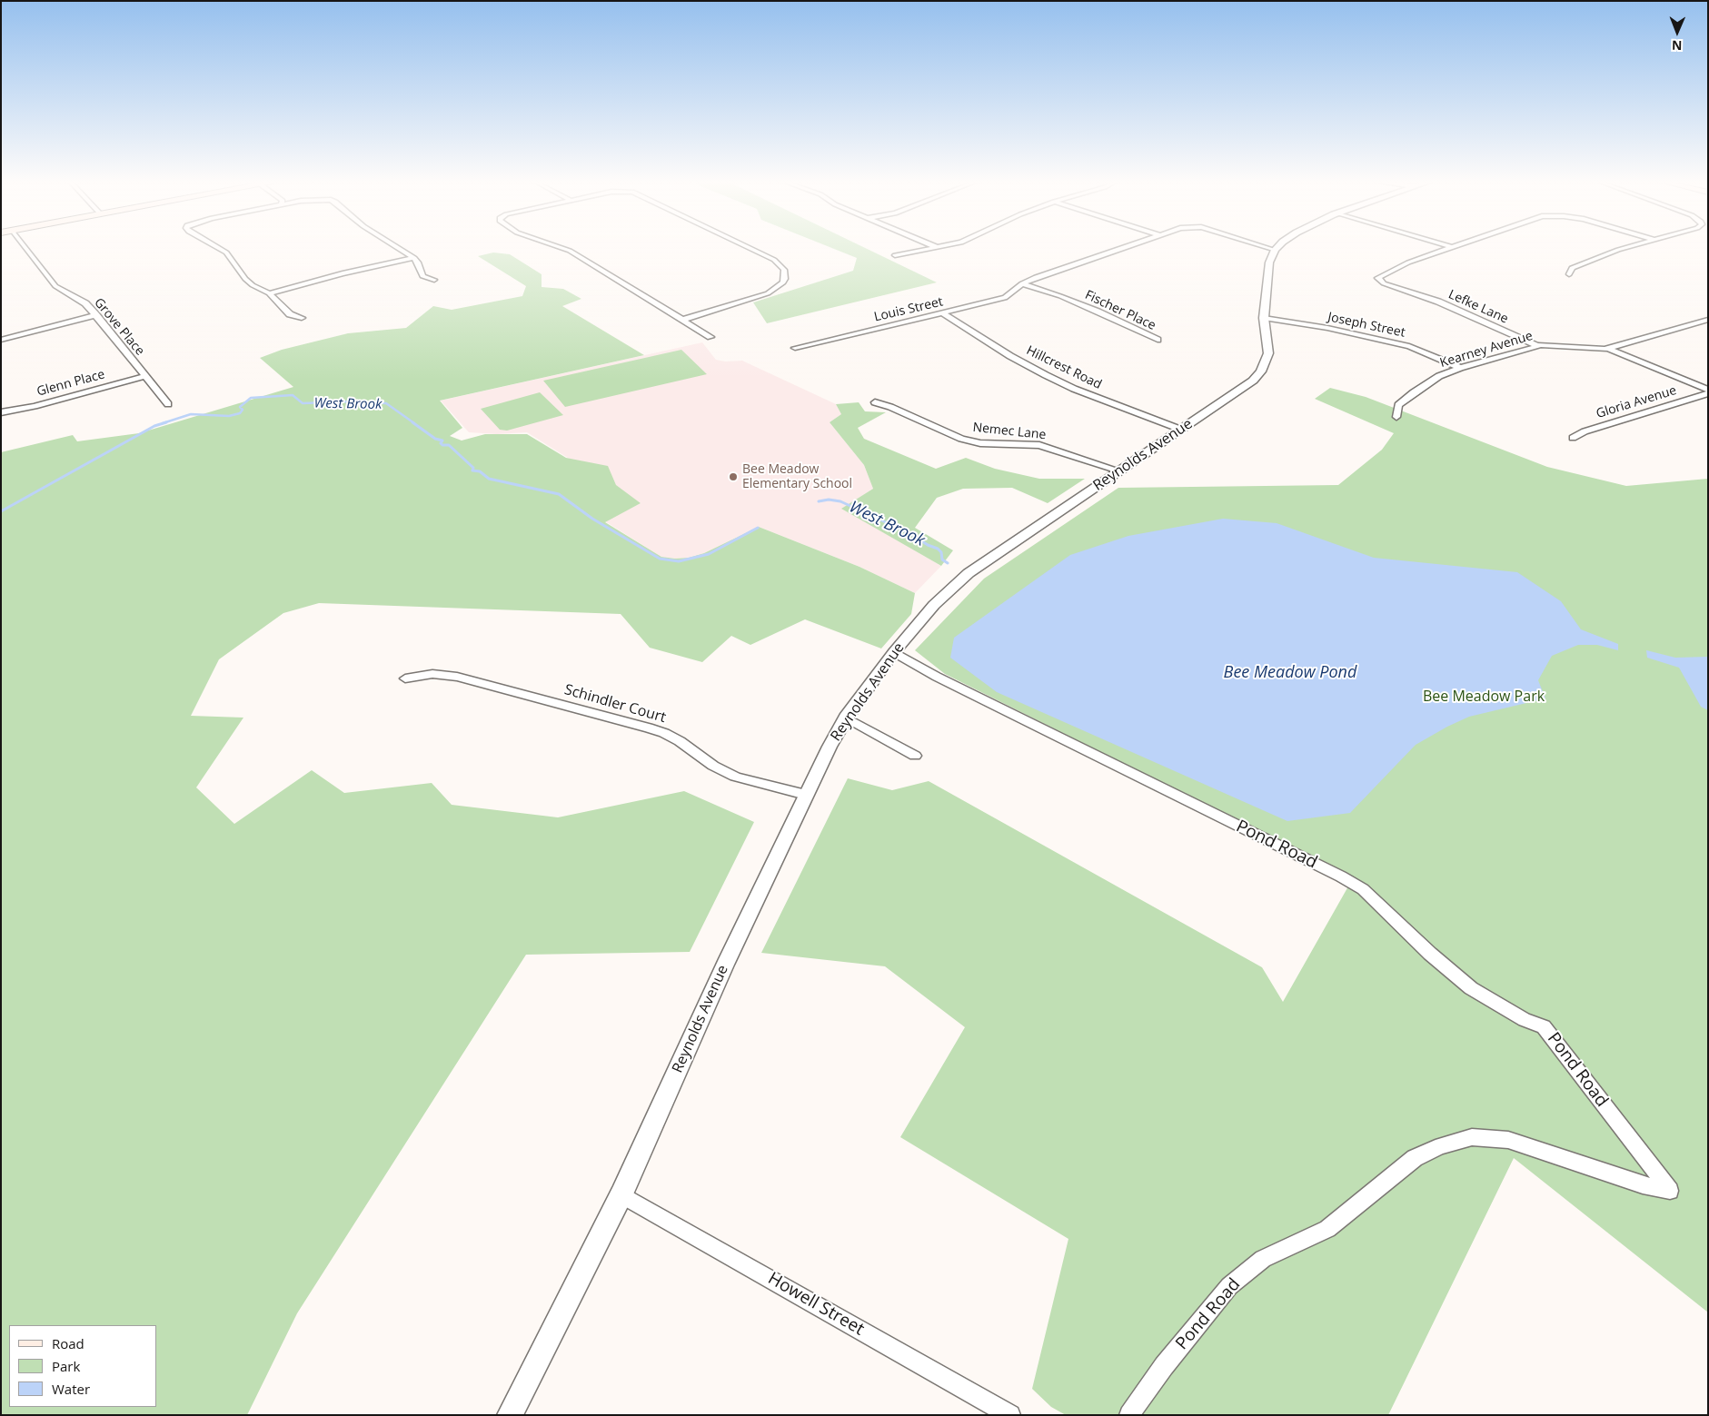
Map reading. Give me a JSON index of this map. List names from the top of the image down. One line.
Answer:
{"streets":{"street":["Lefke Lane","Louis Street","Fischer Place","Joseph Street","Grove Place","Kearney Avenue","Hillcrest Road","Glenn Place","Gloria Avenue","Nemec Lane","Reynolds Avenue","Schindler Court","Pond Road","Howell Street"]},"crossings":[["Lefke Lane","Kearney Avenue"],["Louis Street","Fischer Place"],["Louis Street","Hillcrest Road"],["Louis Street","Reynolds Avenue"],["Joseph Street","Kearney Avenue"],["Joseph Street","Reynolds Avenue"],["Grove Place","Glenn Place"],["Hillcrest Road","Reynolds Avenue"],["Nemec Lane","Reynolds Avenue"],["Reynolds Avenue","Schindler Court"],["Reynolds Avenue","Pond Road"],["Reynolds Avenue","Howell Street"]],"water":["West Brook","Bee Meadow Pond"],"parks":["Bee Meadow Park"],"places":["Bee Meadow Elementary School"],"legend":["Road","Park","Water"],"north":"bottom"}
